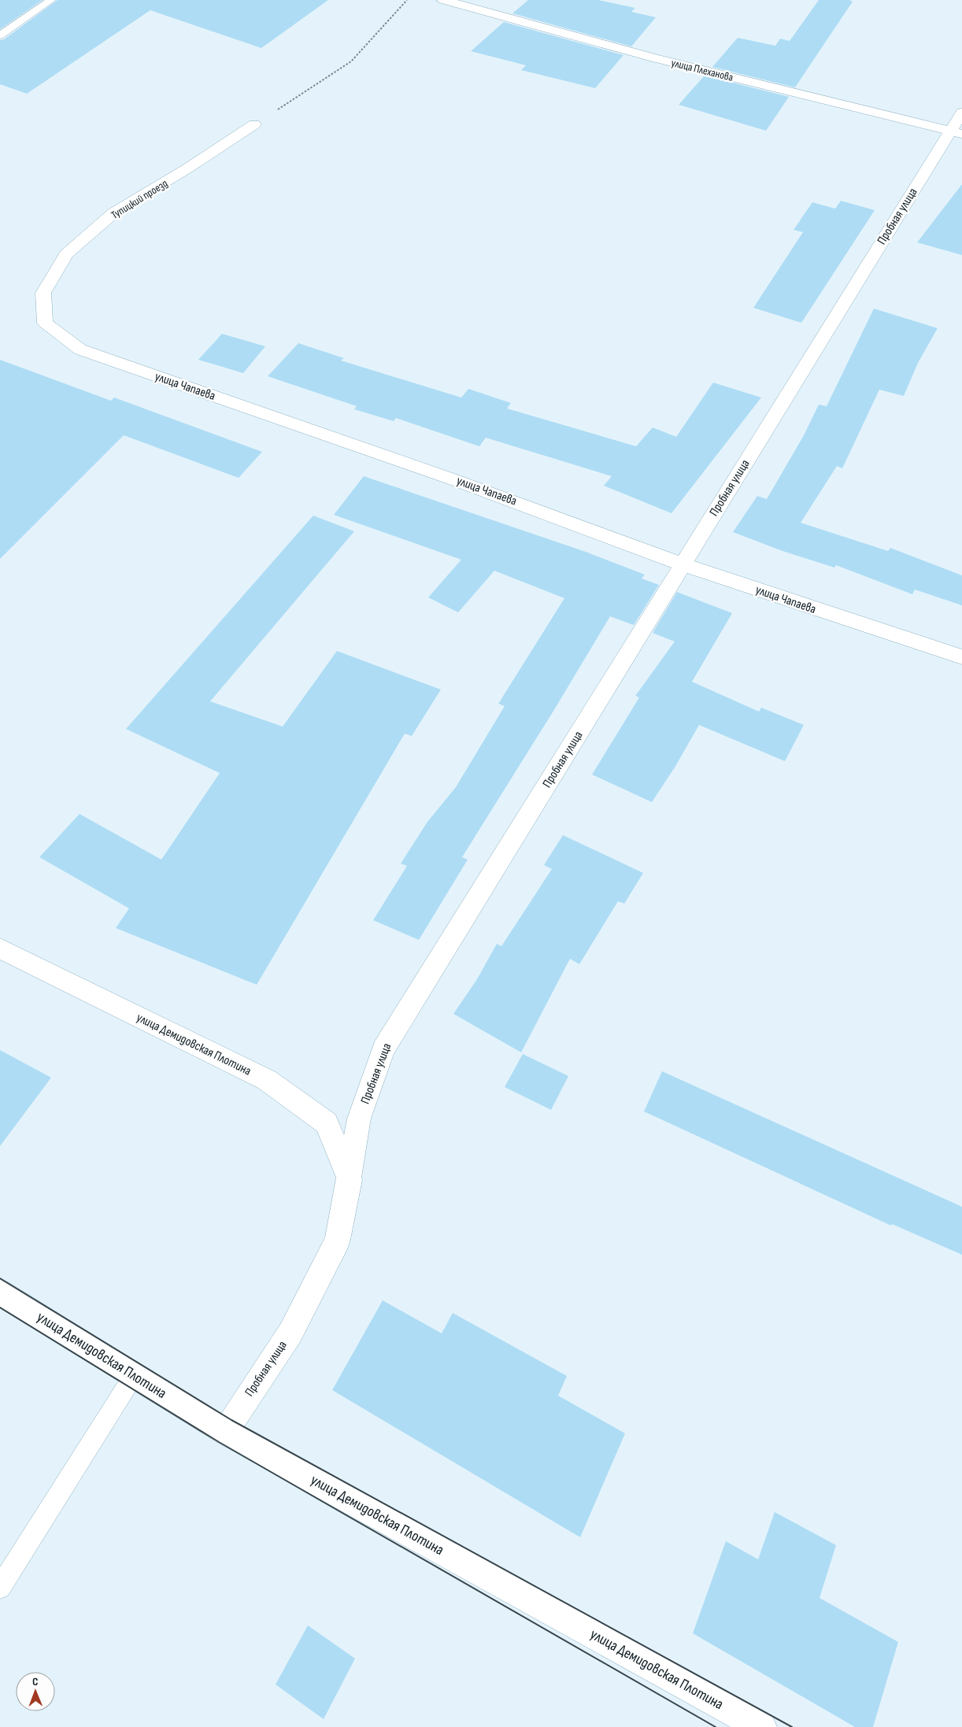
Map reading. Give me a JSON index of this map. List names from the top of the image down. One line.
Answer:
{"streets":{"street":["улица Плеханова","Тупицкий проезд","Пробная улица","улица Чапаева","улица Демидовская Плотина"]},"crossings":[["улица Плеханова","Пробная улица"],["Тупицкий проезд","улица Чапаева"],["Пробная улица","улица Чапаева"],["Пробная улица","улица Демидовская Плотина"]],"north":"top"}
